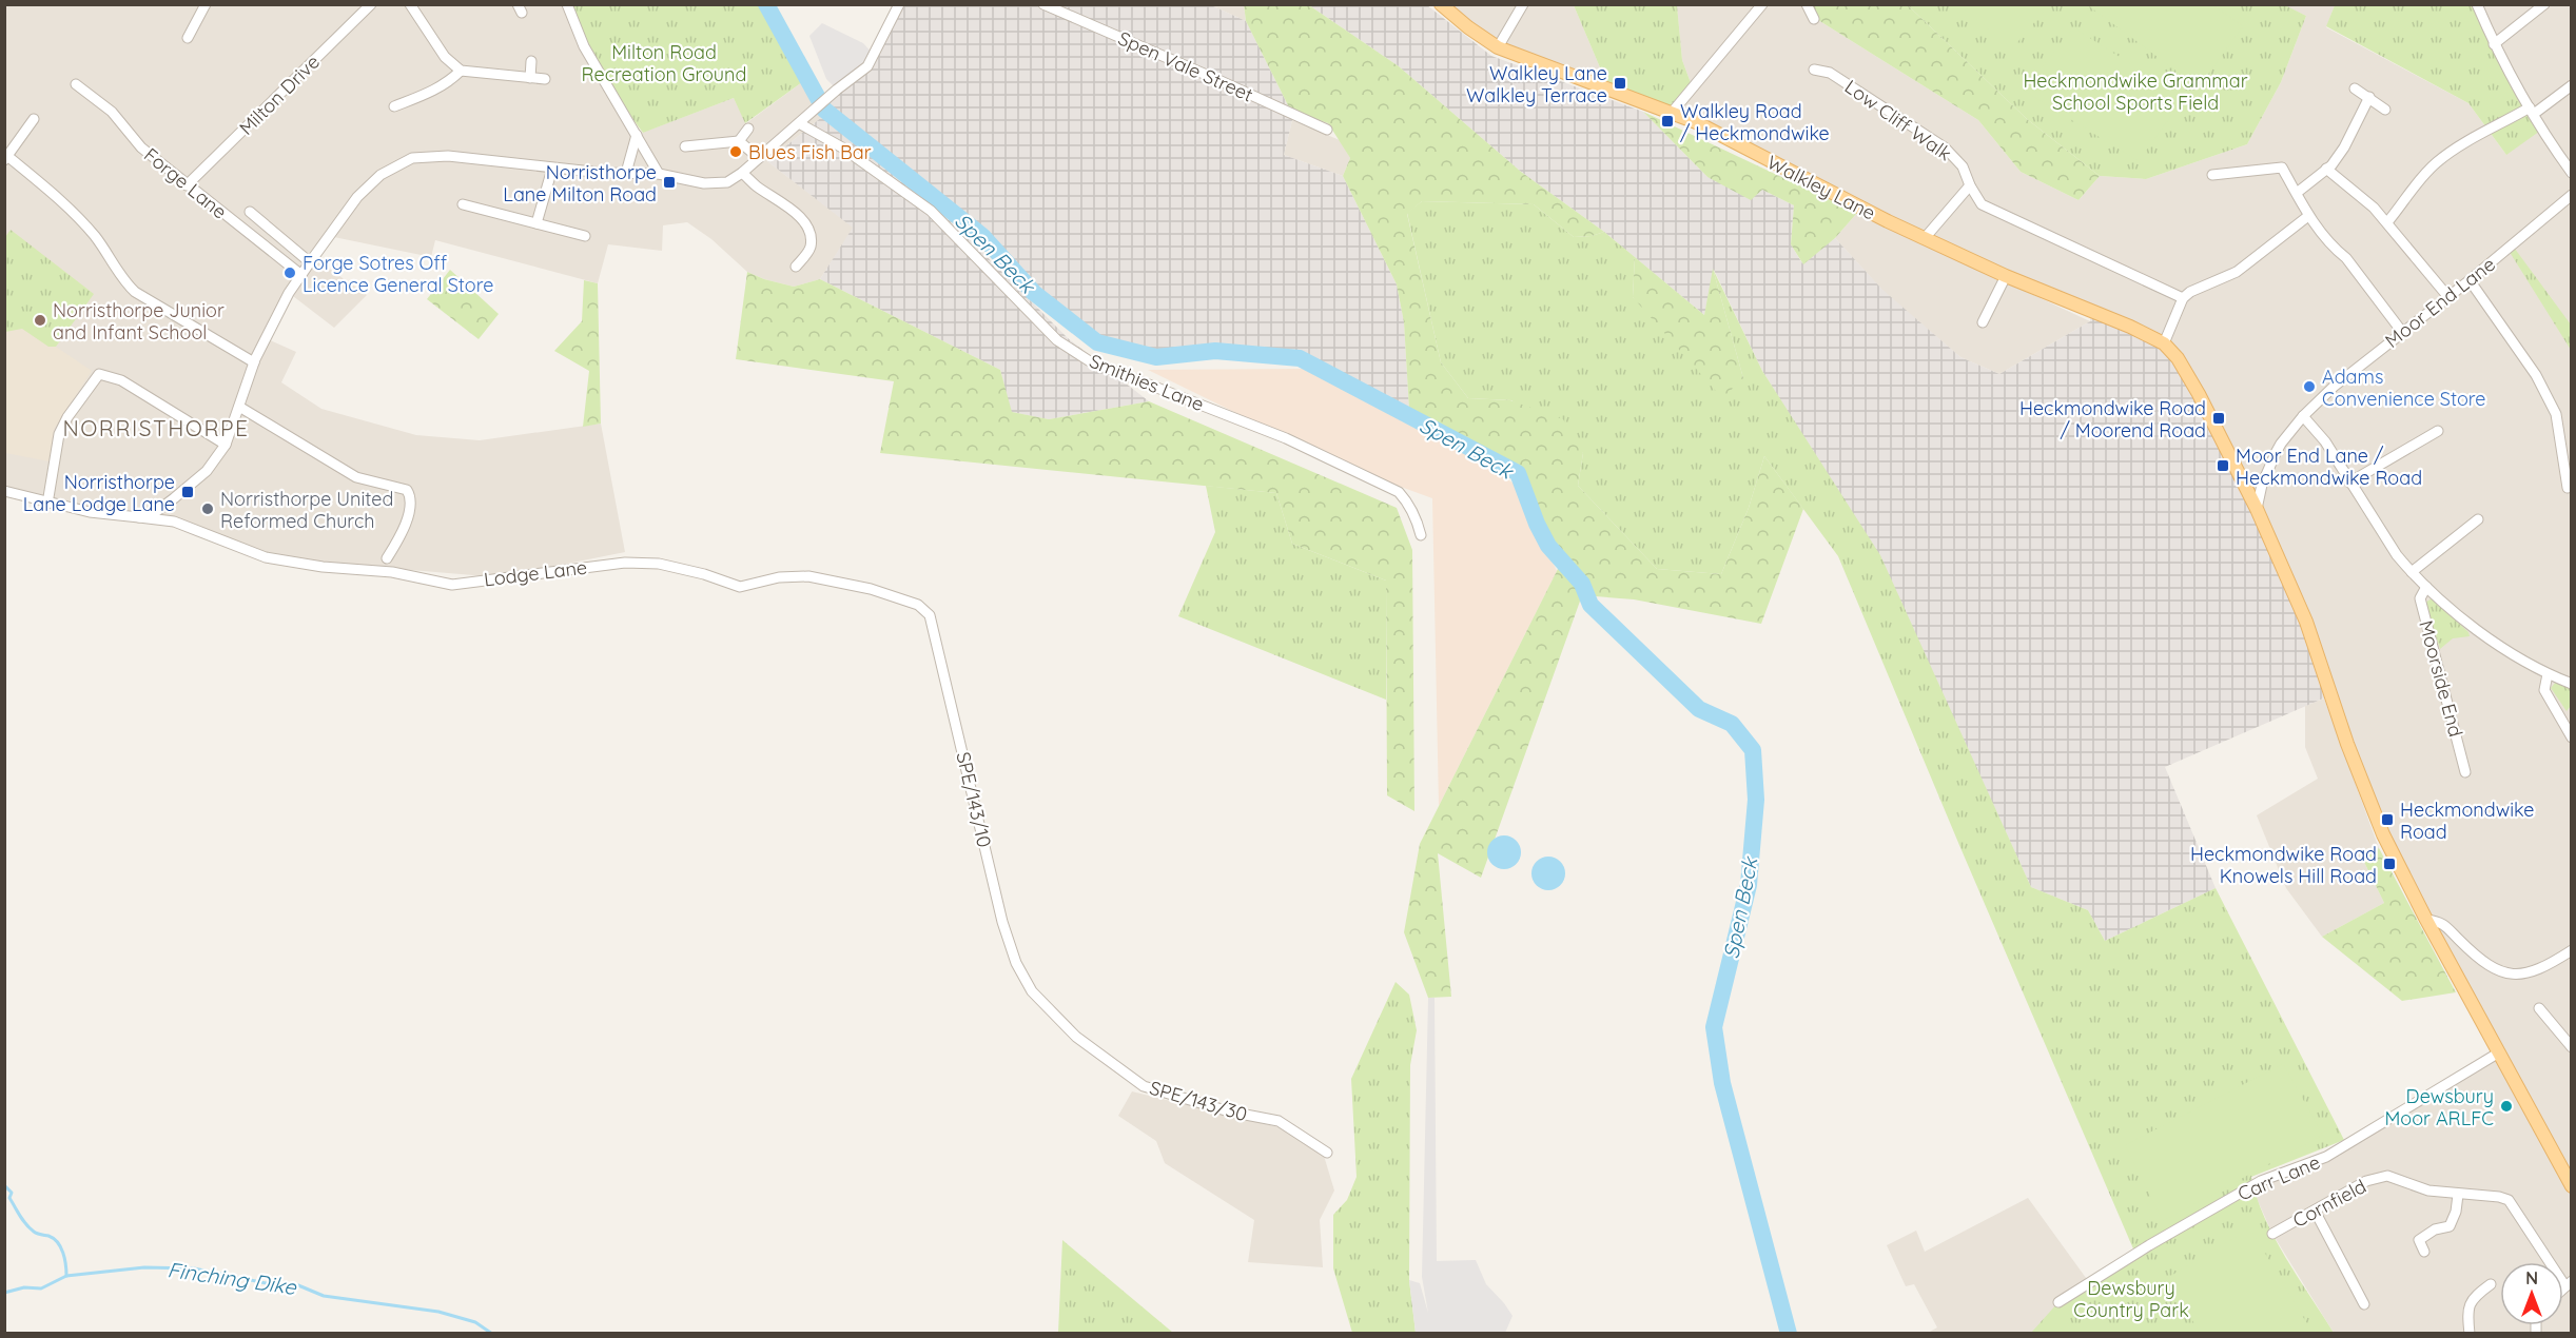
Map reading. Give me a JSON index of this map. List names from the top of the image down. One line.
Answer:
{"streets":{"main road":["Walkley Lane"],"street":["Spen Vale Street","Milton Drive","Low Cliff Walk","Forge Lane","Moor End Lane","Smithies Lane","Lodge Lane","Moorside End","SPE/143/10","SPE/143/30","Carr Lane","Cornfield"]},"crossings":[["Milton Drive","Forge Lane"],["Lodge Lane","SPE/143/10"],["SPE/143/10","SPE/143/30"]],"districts":["NORRISTHORPE"],"water":["Spen Beck","Finching Dike"],"parks":["Milton Road Recreation Ground","Heckmondwike Grammar School Sports Field","Dewsbury Country Park"],"places":{"transit":["Walkley Lane Walkley Terrace","Walkley Road / Heckmondwike","Norristhorpe Lane Milton Road","Heckmondwike Road / Moorend Road","Moor End Lane / Heckmondwike Road","Norristhorpe Lane Lodge Lane","Heckmondwike Road","Heckmondwike Road Knowels Hill Road"],"other":["Blues Fish Bar","Forge Sotres Off Licence General Store","Norristhorpe Junior and Infant School","Adams Convenience Store","Norristhorpe United Reformed Church","Dewsbury Moor ARLFC"]},"north":"top"}
